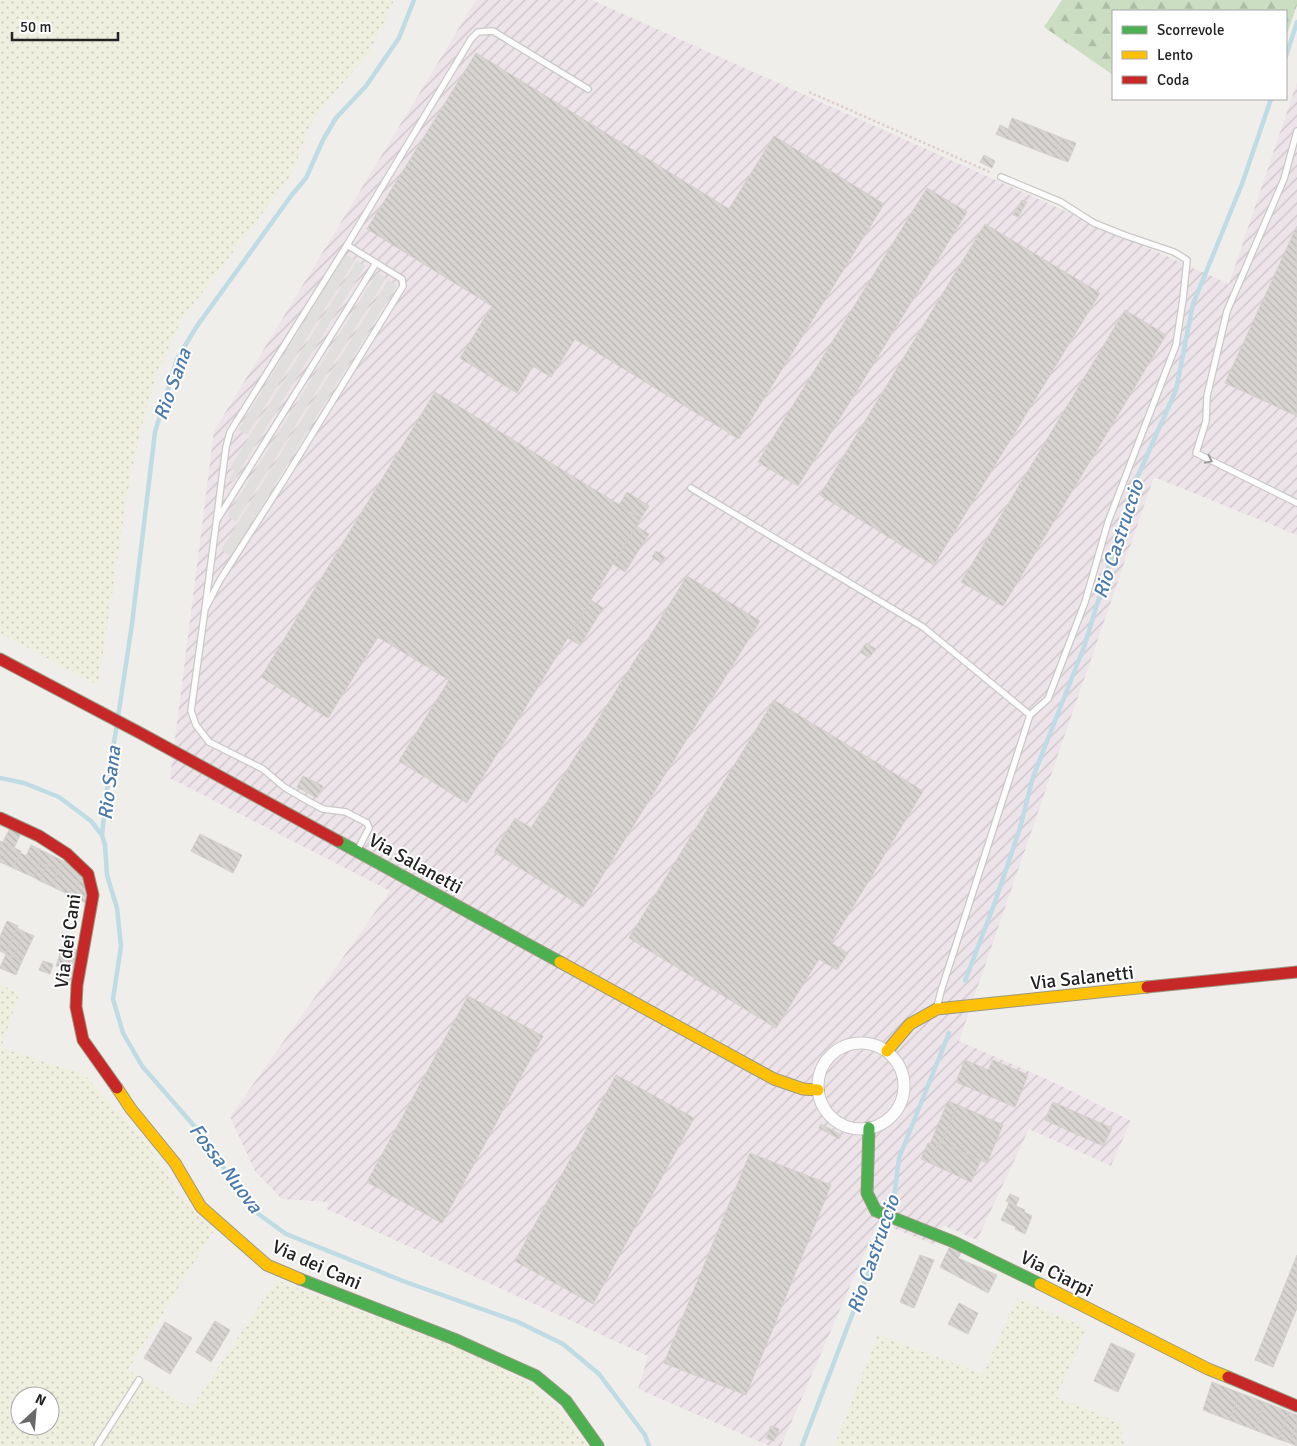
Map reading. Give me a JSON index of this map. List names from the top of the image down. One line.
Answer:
{"streets":{"street":["Via Salanetti","Via dei Cani","Via Ciarpi"]},"crossings":[["Via Salanetti","Via Ciarpi"]],"water":["Rio Sana","Rio Castruccio","Fossa Nuova"],"legend":["Scorrevole","Lento","Coda"],"scale_bar":"50 m","north":"top right"}
